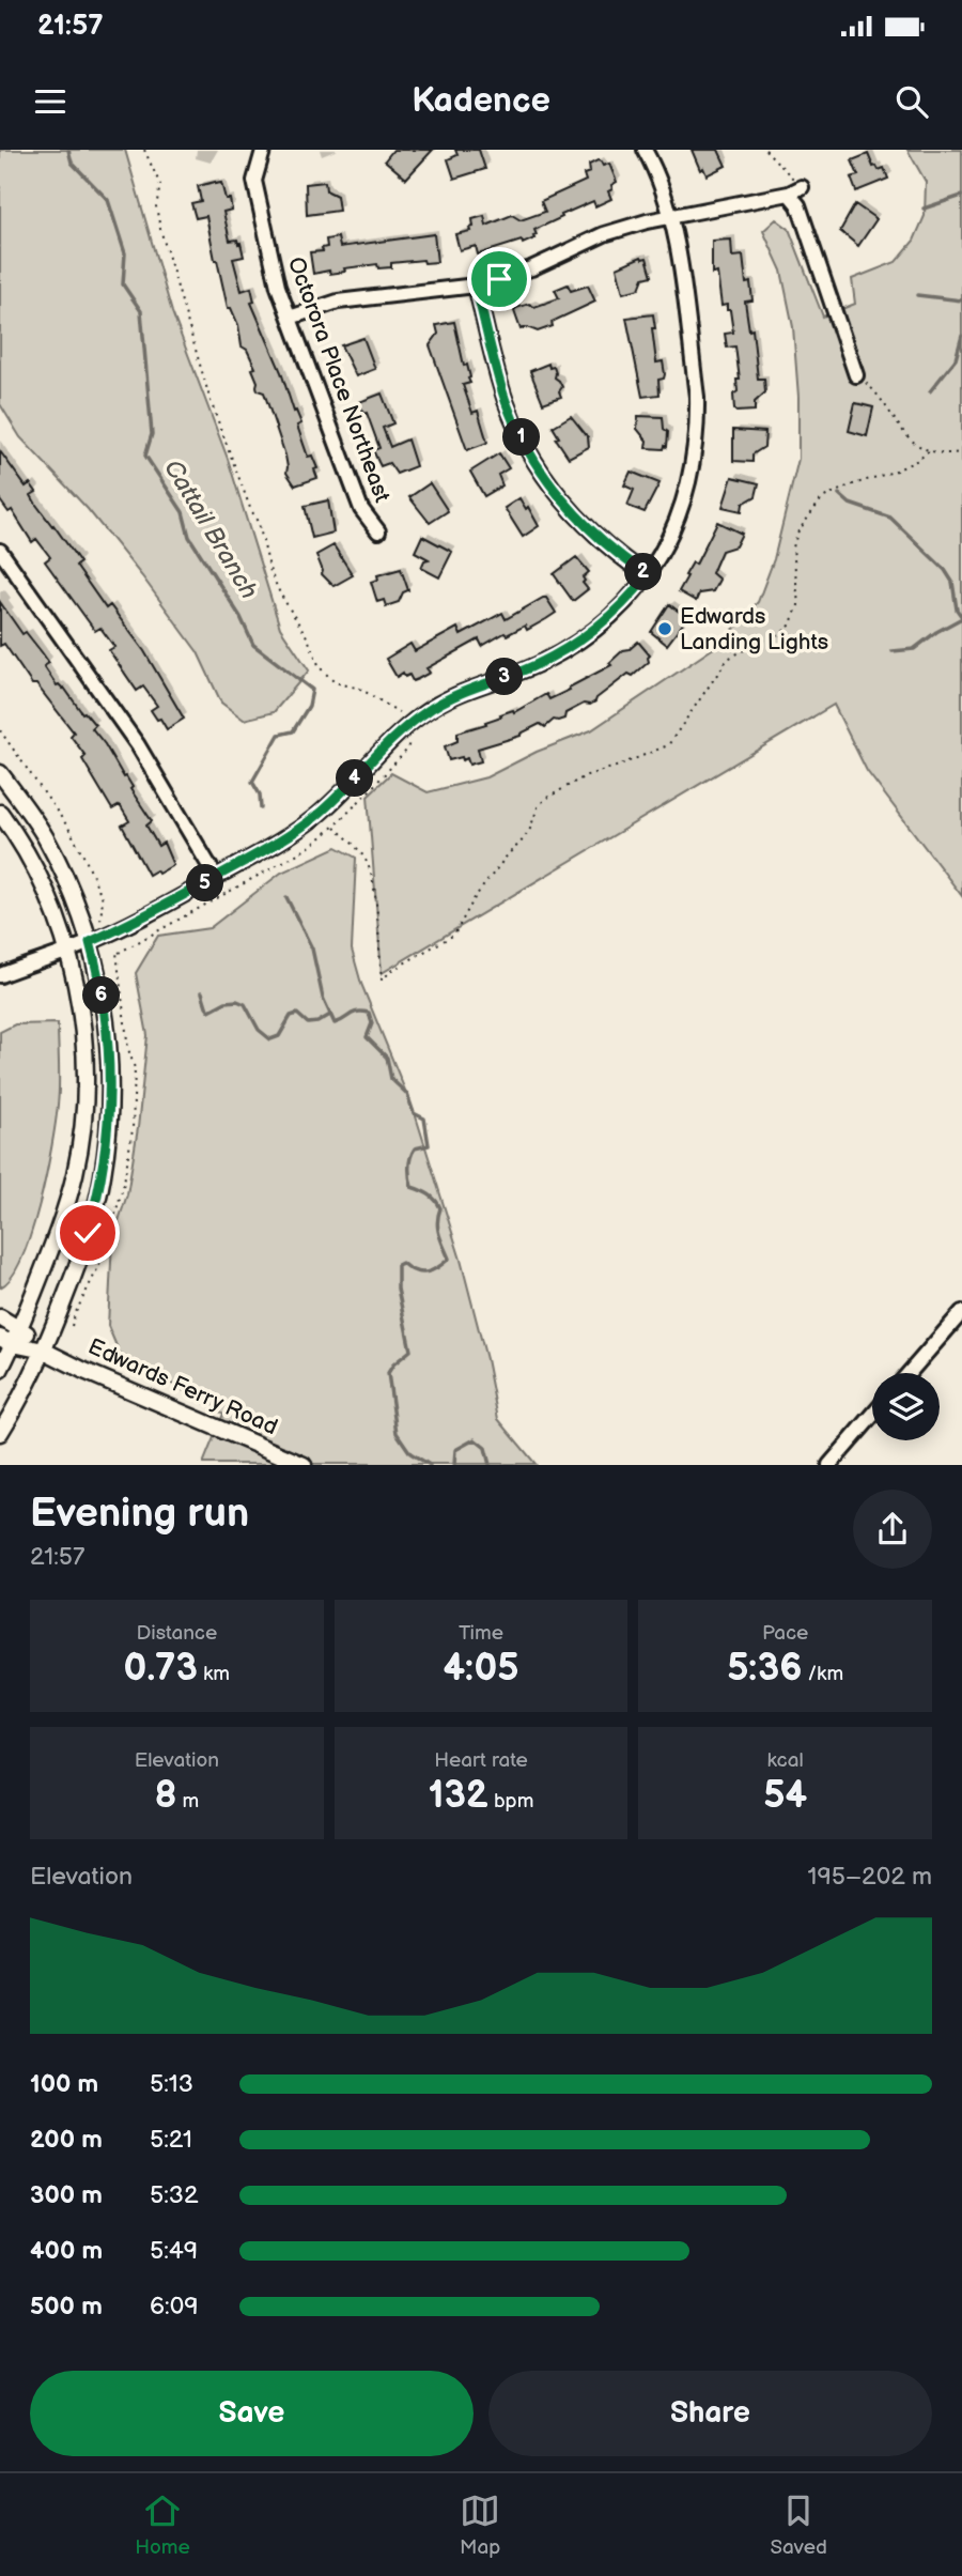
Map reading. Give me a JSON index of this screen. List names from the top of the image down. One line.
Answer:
{"streets":{"main road":["Edwards Ferry Road"],"street":["Octorora Place Northeast"]},"water":["Cattail Branch"],"places":["Edwards Landing Lights"],"page":{"status":"21:57","header":"Kadence","pins":["1","2","3","4","5","6"],"heading":["Evening run","21:57"],"stats":[["Distance","0.73 km"],["Time","4:05"],["Pace","5:36 /km"],["Elevation","8 m"],["Heart rate","132 bpm"],["kcal","54"]],"chart":["Elevation","195–202 m"],"list":[{"name":"100 m","note":"5:13"},{"name":"200 m","note":"5:21"},{"name":"300 m","note":"5:32"},{"name":"400 m","note":"5:49"},{"name":"500 m","note":"6:09"}],"buttons":["Save","Share"],"tabs":["Home","Map","Saved"]}}
